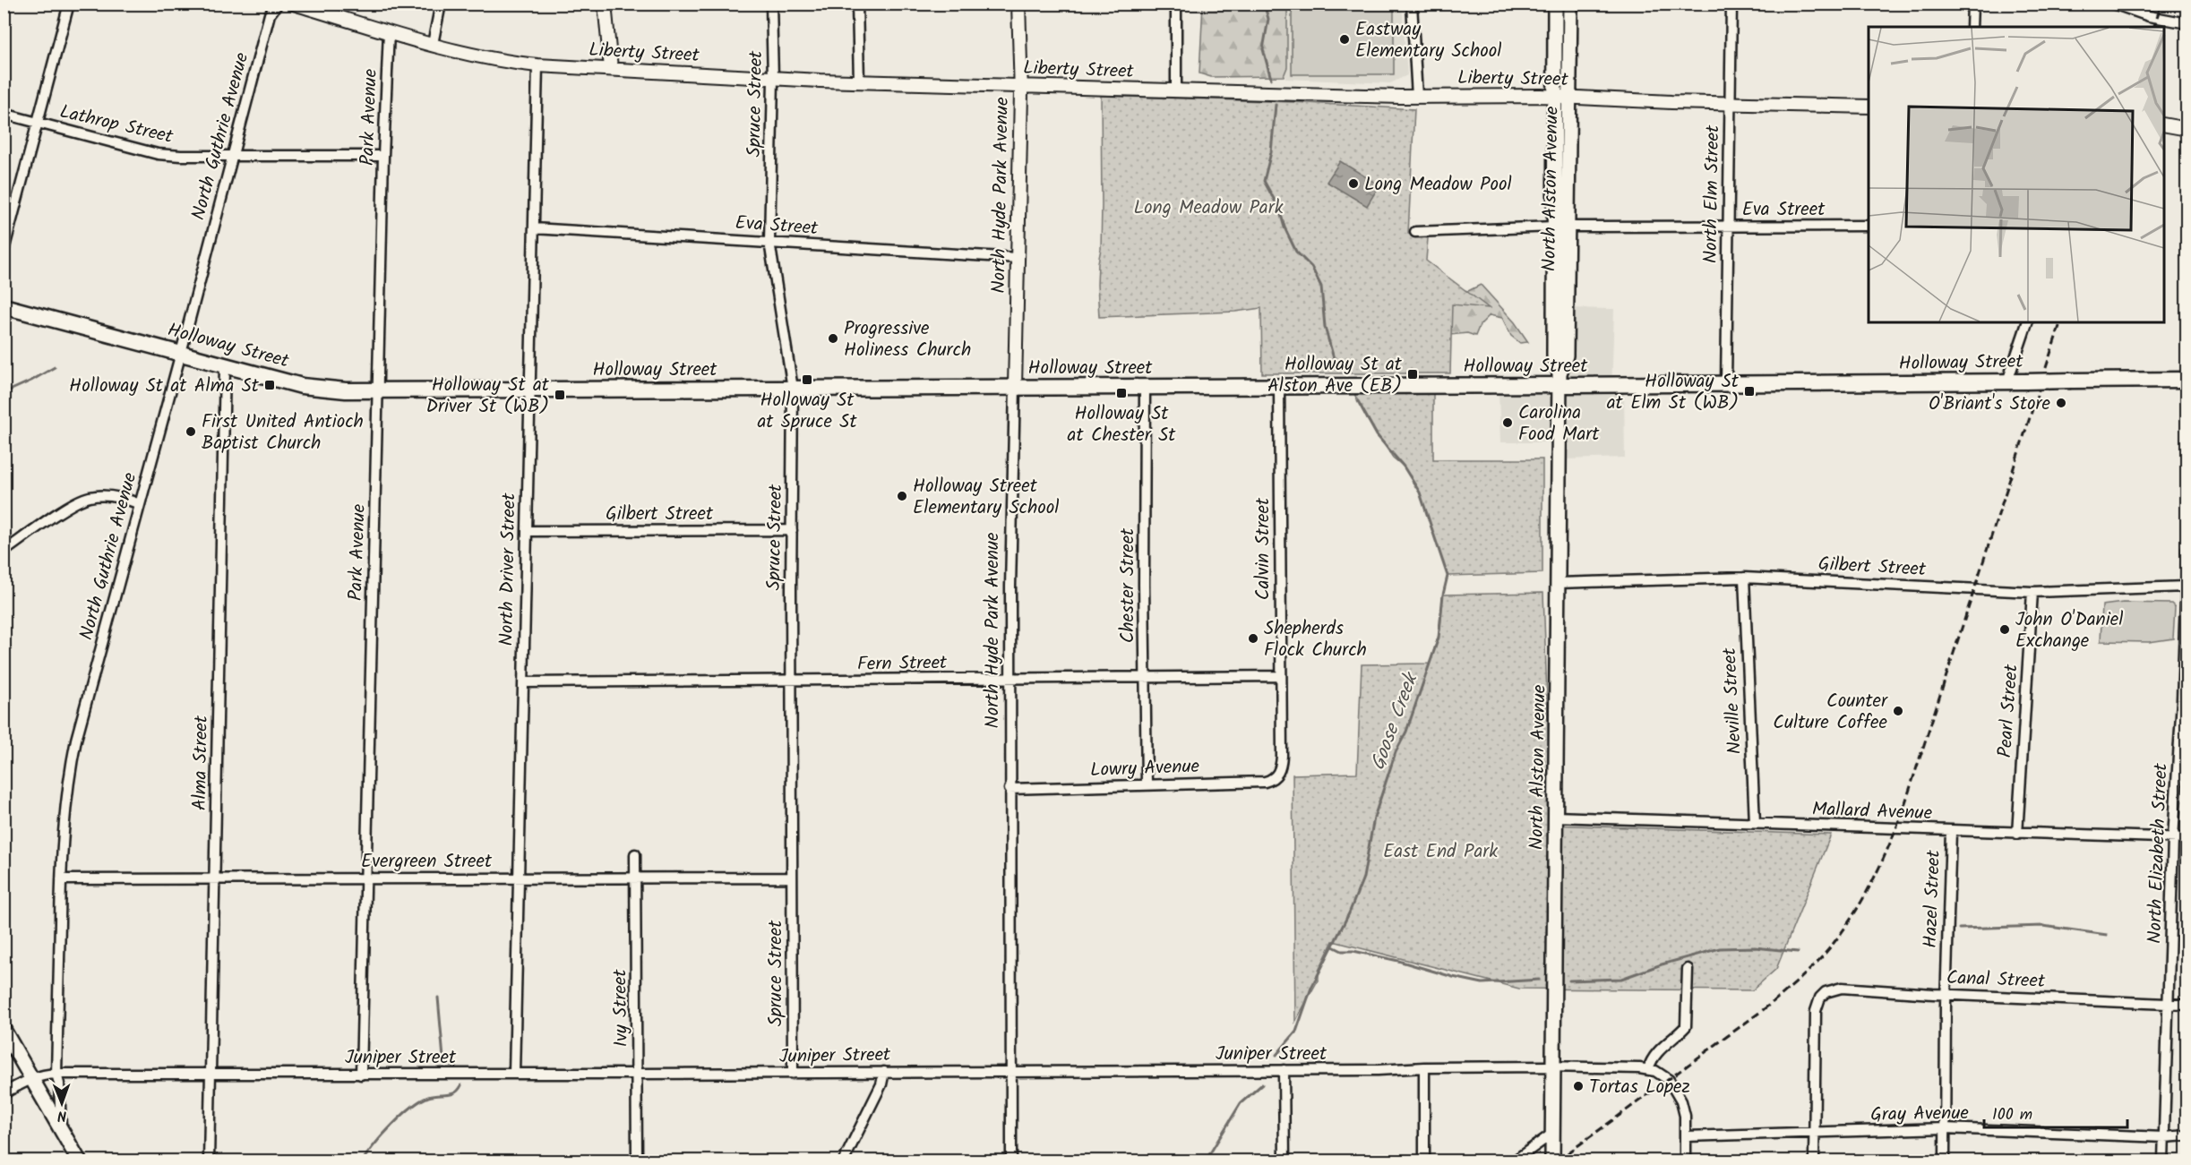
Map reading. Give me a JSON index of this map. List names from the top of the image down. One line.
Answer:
{"streets":{"main road":["North Alston Avenue","Holloway Street"],"street":["Liberty Street","Spruce Street","Park Avenue","Lathrop Street","North Guthrie Avenue","North Elm Street","North Hyde Park Avenue","Eva Street","Gilbert Street","Calvin Street","North Driver Street","Chester Street","Fern Street","Neville Street","Pearl Street","Alma Street","Lowry Avenue","Mallard Avenue","North Elizabeth Street","Evergreen Street","Hazel Street","Canal Street","Ivy Street","Juniper Street","Gray Avenue"]},"crossings":[["Liberty Street","Spruce Street"],["Liberty Street","Park Avenue"],["Liberty Street","North Alston Avenue"],["Liberty Street","North Elm Street"],["Liberty Street","North Hyde Park Avenue"],["Liberty Street","North Driver Street"],["Spruce Street","Eva Street"],["Spruce Street","Holloway Street"],["Spruce Street","Gilbert Street"],["Spruce Street","Fern Street"],["Spruce Street","Evergreen Street"],["Spruce Street","Juniper Street"],["Park Avenue","Lathrop Street"],["Park Avenue","Holloway Street"],["Park Avenue","Evergreen Street"],["Park Avenue","Juniper Street"],["Lathrop Street","North Guthrie Avenue"],["North Guthrie Avenue","Holloway Street"],["North Guthrie Avenue","Evergreen Street"],["North Guthrie Avenue","Juniper Street"],["North Alston Avenue","Eva Street"],["North Alston Avenue","Holloway Street"],["North Alston Avenue","Gilbert Street"],["North Alston Avenue","Mallard Avenue"],["North Alston Avenue","Juniper Street"],["North Elm Street","Eva Street"],["North Elm Street","Holloway Street"],["North Hyde Park Avenue","Eva Street"],["North Hyde Park Avenue","Holloway Street"],["North Hyde Park Avenue","Fern Street"],["North Hyde Park Avenue","Lowry Avenue"],["North Hyde Park Avenue","Juniper Street"],["Eva Street","North Driver Street"],["Holloway Street","Calvin Street"],["Holloway Street","North Driver Street"],["Holloway Street","Chester Street"],["Holloway Street","Alma Street"],["Gilbert Street","North Driver Street"],["Gilbert Street","Neville Street"],["Gilbert Street","Pearl Street"],["Gilbert Street","North Elizabeth Street"],["Calvin Street","Fern Street"],["Calvin Street","Lowry Avenue"],["North Driver Street","Fern Street"],["North Driver Street","Evergreen Street"],["North Driver Street","Juniper Street"],["Chester Street","Fern Street"],["Chester Street","Lowry Avenue"],["Neville Street","Mallard Avenue"],["Pearl Street","Mallard Avenue"],["Alma Street","Evergreen Street"],["Alma Street","Juniper Street"],["Mallard Avenue","North Elizabeth Street"],["Mallard Avenue","Hazel Street"],["North Elizabeth Street","Canal Street"],["North Elizabeth Street","Gray Avenue"],["Evergreen Street","Ivy Street"],["Hazel Street","Canal Street"],["Hazel Street","Gray Avenue"],["Canal Street","Gray Avenue"],["Ivy Street","Juniper Street"],["Juniper Street","Gray Avenue"]],"water":["Goose Creek"],"parks":["Long Meadow Park","East End Park"],"places":{"other":["Eastway Elementary School","Long Meadow Pool","Progressive Holiness Church","O'Briant's Store","Carolina Food Mart","First United Antioch Baptist Church","Holloway Street Elementary School","John O'Daniel Exchange","Shepherds Flock Church","Counter Culture Coffee","Tortas Lopez"],"transit":["Holloway St at Alston Ave (EB)","Holloway St at Spruce St","Holloway St at Alma St","Holloway St at Elm St (WB)","Holloway St at Chester St","Holloway St at Driver St (WB)"]},"scale_bar":"100 m","north":"bottom"}
